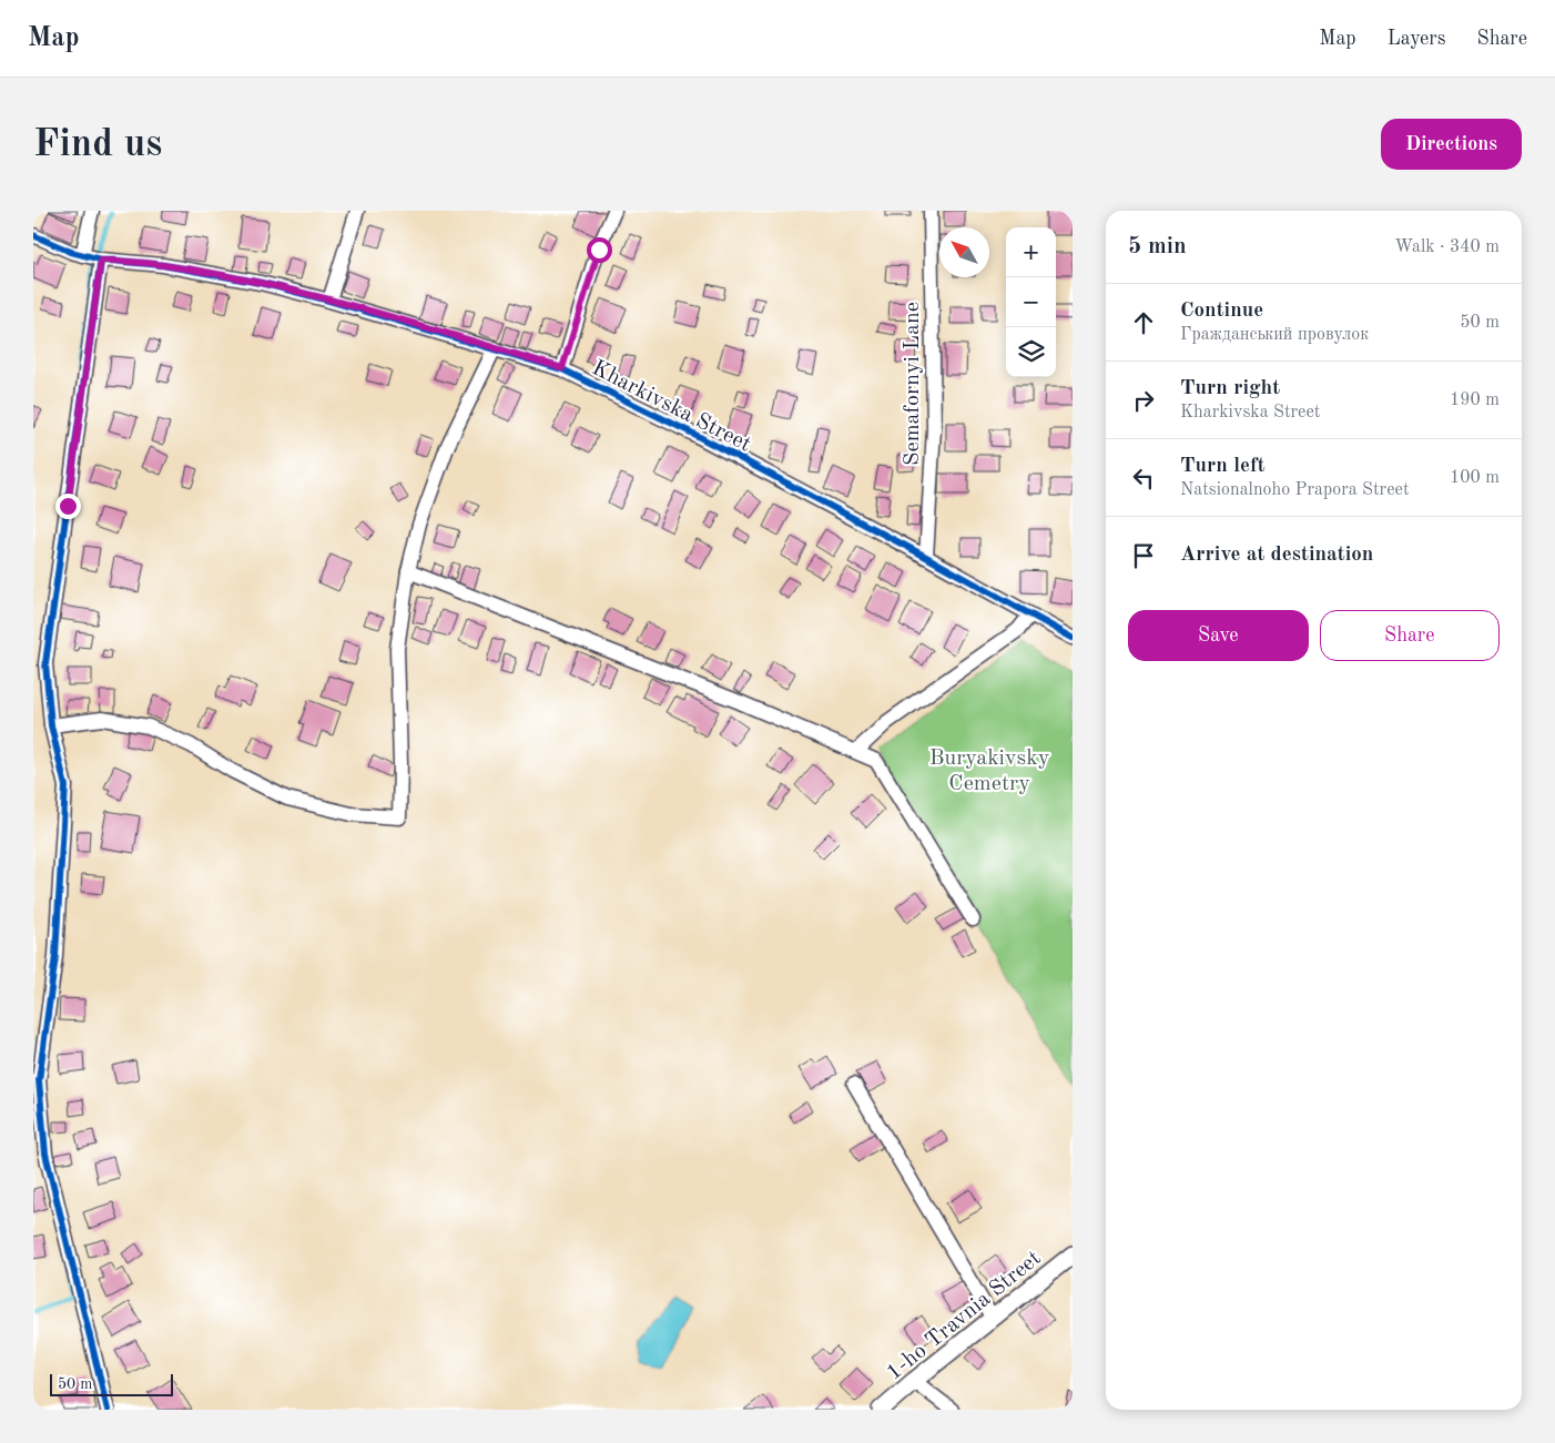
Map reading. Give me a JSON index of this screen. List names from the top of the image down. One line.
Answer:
{"streets":{"street":["Semafornyi Lane","Kharkivska Street","1-ho Travnia Street"]},"crossings":[["Semafornyi Lane","Kharkivska Street"]],"parks":["Buryakivsky Cemetry"],"scale_bar":"50 m","north":"top left","page":{"header":"Map","nav":["Map","Layers","Share"],"buttons":["Directions",["Save","Share"]],"title":"Find us","heading":["5 min","Walk · 340 m"],"map_buttons":["+","−"],"list":[["Continue","Гражданський провулок","50 m"],["Turn right","Kharkivska Street","190 m"],["Turn left","Natsionalnoho Prapora Street","100 m"],"Arrive at destination"],"scale":"50 m"}}
